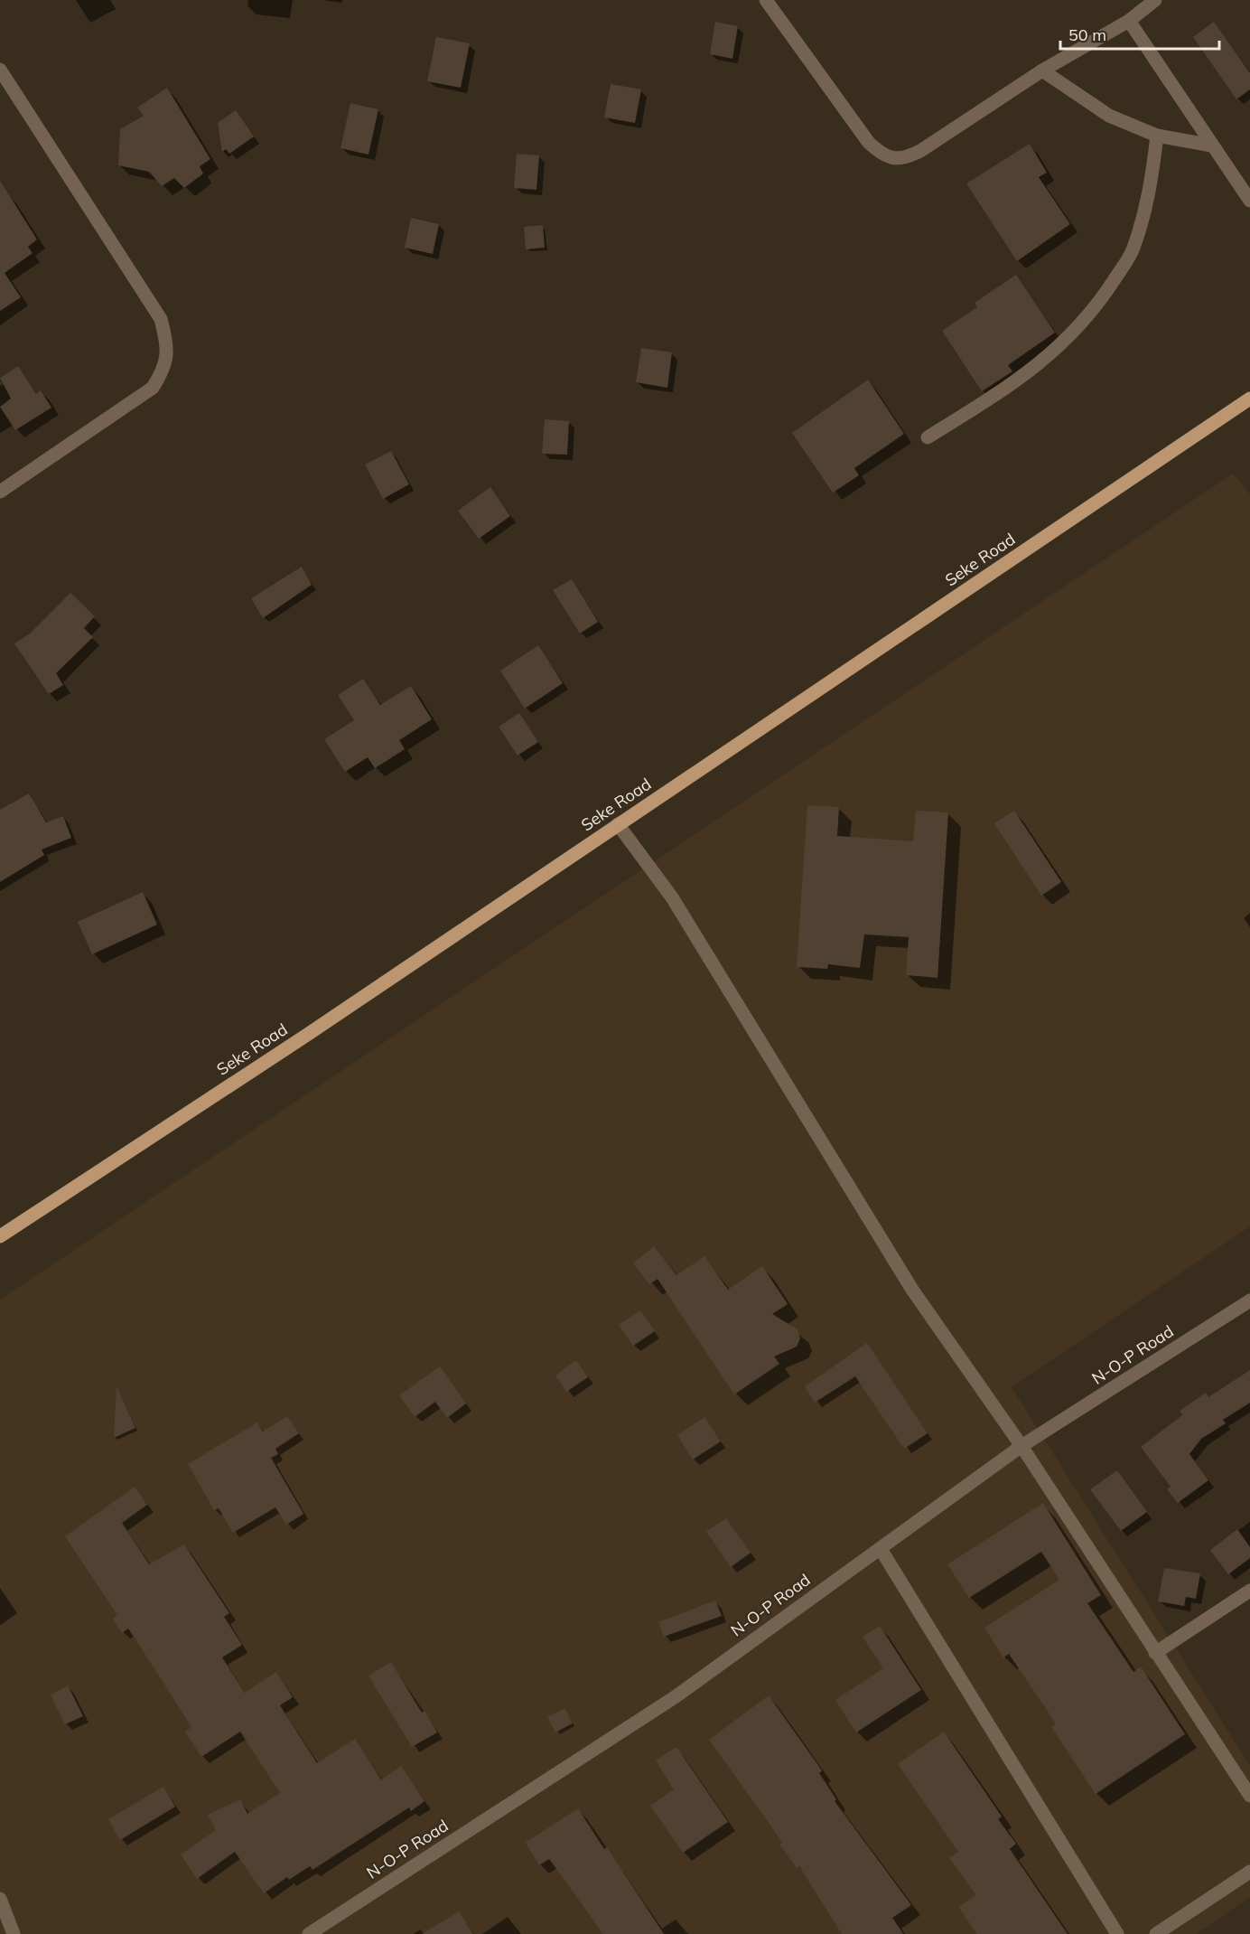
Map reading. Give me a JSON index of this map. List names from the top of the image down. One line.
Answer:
{"streets":{"main road":["Seke Road"],"street":["N-O-P Road"]},"scale_bar":"50 m"}
